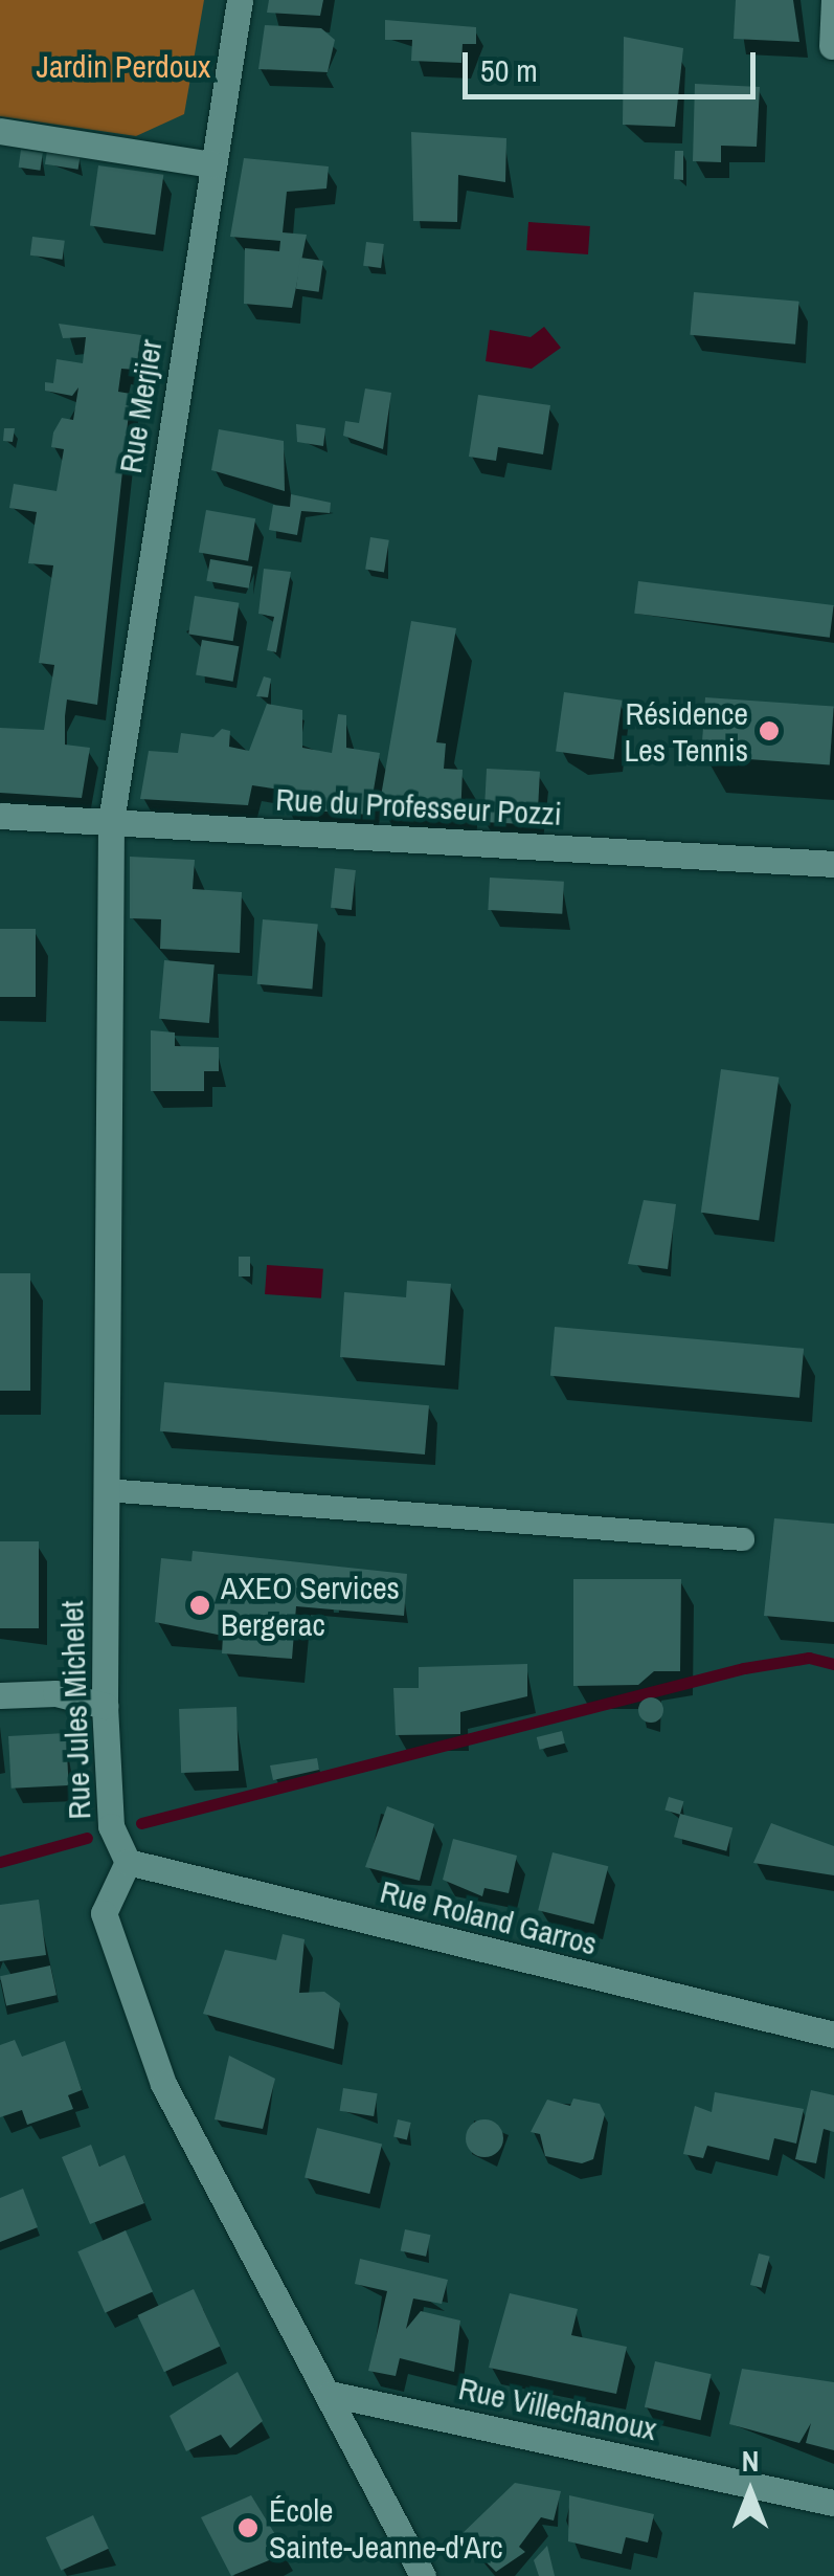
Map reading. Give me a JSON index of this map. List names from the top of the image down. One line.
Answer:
{"streets":{"street":["Rue Merjier","Rue du Professeur Pozzi","Rue Jules Michelet","Rue Roland Garros","Rue Villechanoux"]},"crossings":[["Rue Merjier","Rue du Professeur Pozzi"],["Rue Merjier","Rue Jules Michelet"],["Rue du Professeur Pozzi","Rue Jules Michelet"],["Rue Jules Michelet","Rue Roland Garros"]],"parks":["Jardin Perdoux"],"places":["Résidence Les Tennis","AXEO Services Bergerac","École Sainte-Jeanne-d'Arc"],"scale_bar":"50 m","north":"top"}
